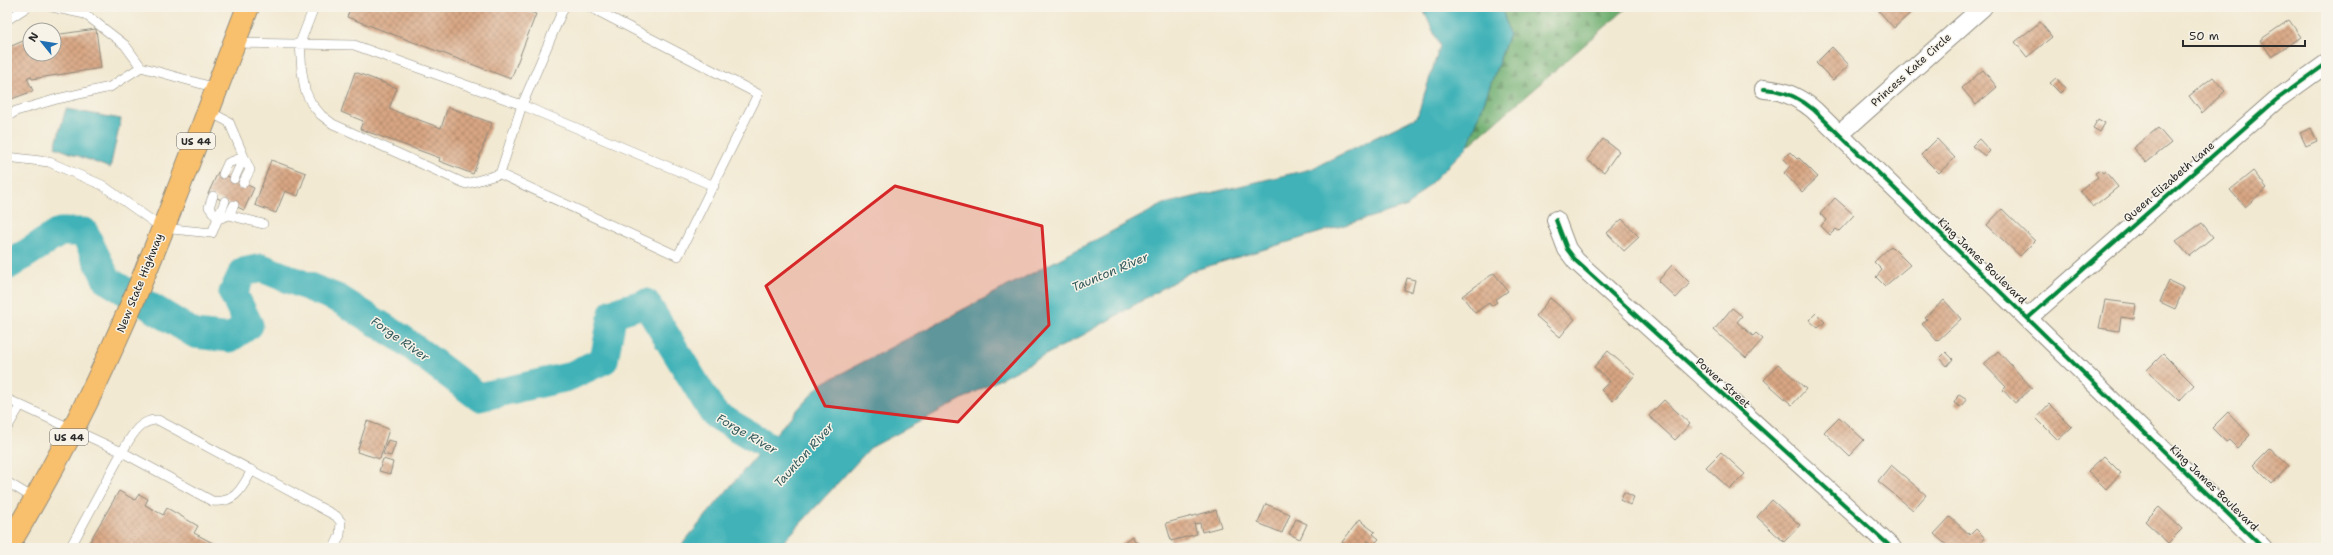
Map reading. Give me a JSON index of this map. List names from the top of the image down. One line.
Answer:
{"streets":{"highway":["US 44","New State Highway"],"street":["Princess Kate Circle","Queen Elizabeth Lane","King James Boulevard","Power Street"]},"crossings":[["Princess Kate Circle","King James Boulevard"],["Queen Elizabeth Lane","King James Boulevard"]],"water":["Taunton River","Forge River"],"scale_bar":"50 m","north":"top left"}
